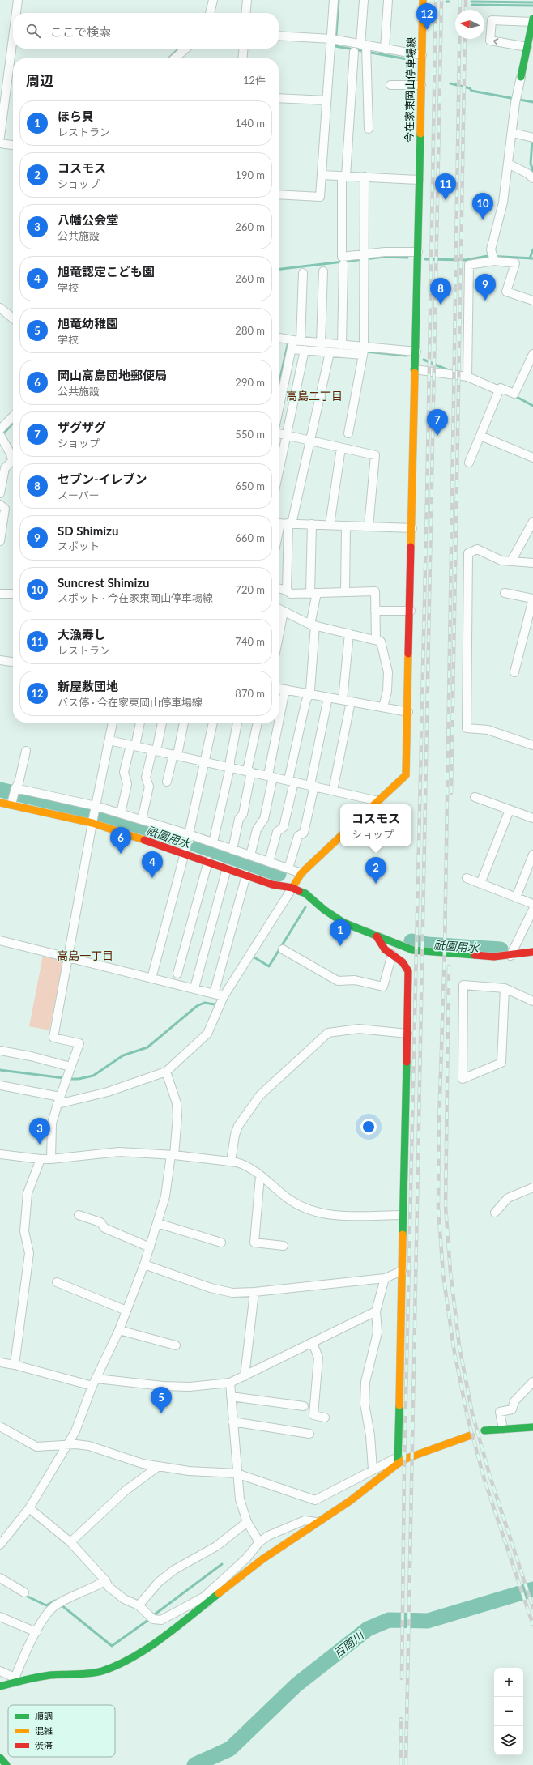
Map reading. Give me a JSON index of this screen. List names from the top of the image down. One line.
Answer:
{"streets":{"street":["今在家東岡山停車場線"]},"districts":["高島二丁目","高島一丁目"],"water":["祇園用水","百間川"],"legend":["順調","混雑","渋滞"],"north":"left","page":{"pins":["12","11","10","9","8","7","6","4","2","1","3","5"],"search":"ここで検索","heading":["周辺","12件"],"list":[{"mark":"1","name":"ほら貝","note":"レストラン","value":"140 m"},{"mark":"2","name":"コスモス","note":"ショップ","value":"190 m"},{"mark":"3","name":"八幡公会堂","note":"公共施設","value":"260 m"},{"mark":"4","name":"旭竜認定こども園","note":"学校","value":"260 m"},{"mark":"5","name":"旭竜幼稚園","note":"学校","value":"280 m"},{"mark":"6","name":"岡山高島団地郵便局","note":"公共施設","value":"290 m"},{"mark":"7","name":"ザグザグ","note":"ショップ","value":"550 m"},{"mark":"8","name":"セブン-イレブン","note":"スーパー","value":"650 m"},{"mark":"9","name":"SD Shimizu","note":"スポット","value":"660 m"},{"mark":"10","name":"Suncrest Shimizu","note":"スポット · 今在家東岡山停車場線","value":"720 m"},{"mark":"11","name":"大漁寿し","note":"レストラン","value":"740 m"},{"mark":"12","name":"新屋敷団地","note":"バス停 · 今在家東岡山停車場線","value":"870 m"}],"popup":["コスモス","ショップ"],"map_buttons":["+","−"]}}
